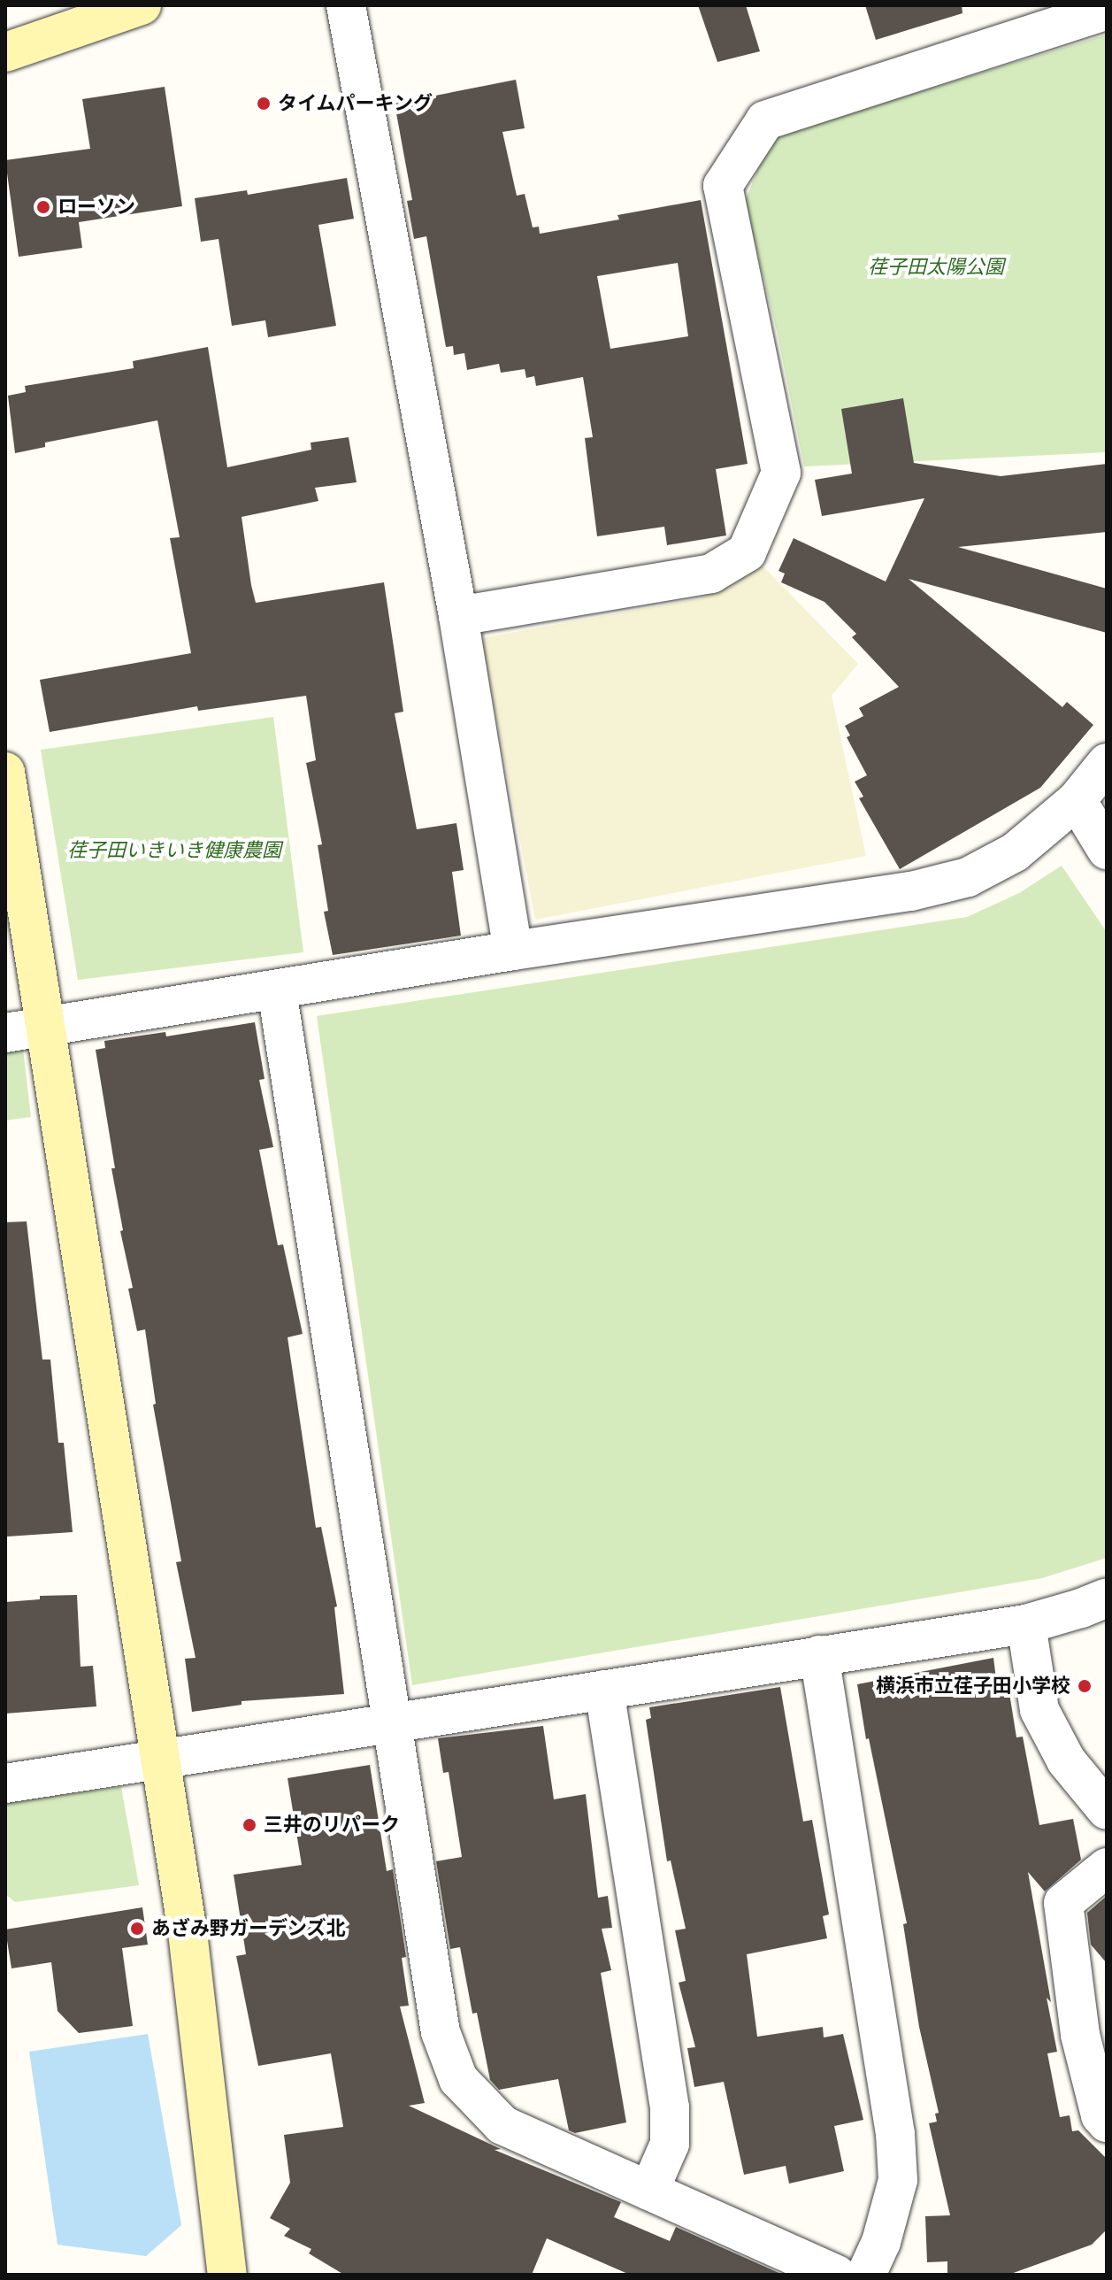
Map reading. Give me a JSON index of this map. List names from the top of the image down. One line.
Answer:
{"parks":["荏子田太陽公園","荏子田いきいき健康農園"],"places":["タイムパーキング","ローソン","横浜市立荏子田小学校","三井のリパーク","あざみ野ガーデンズ北"]}
